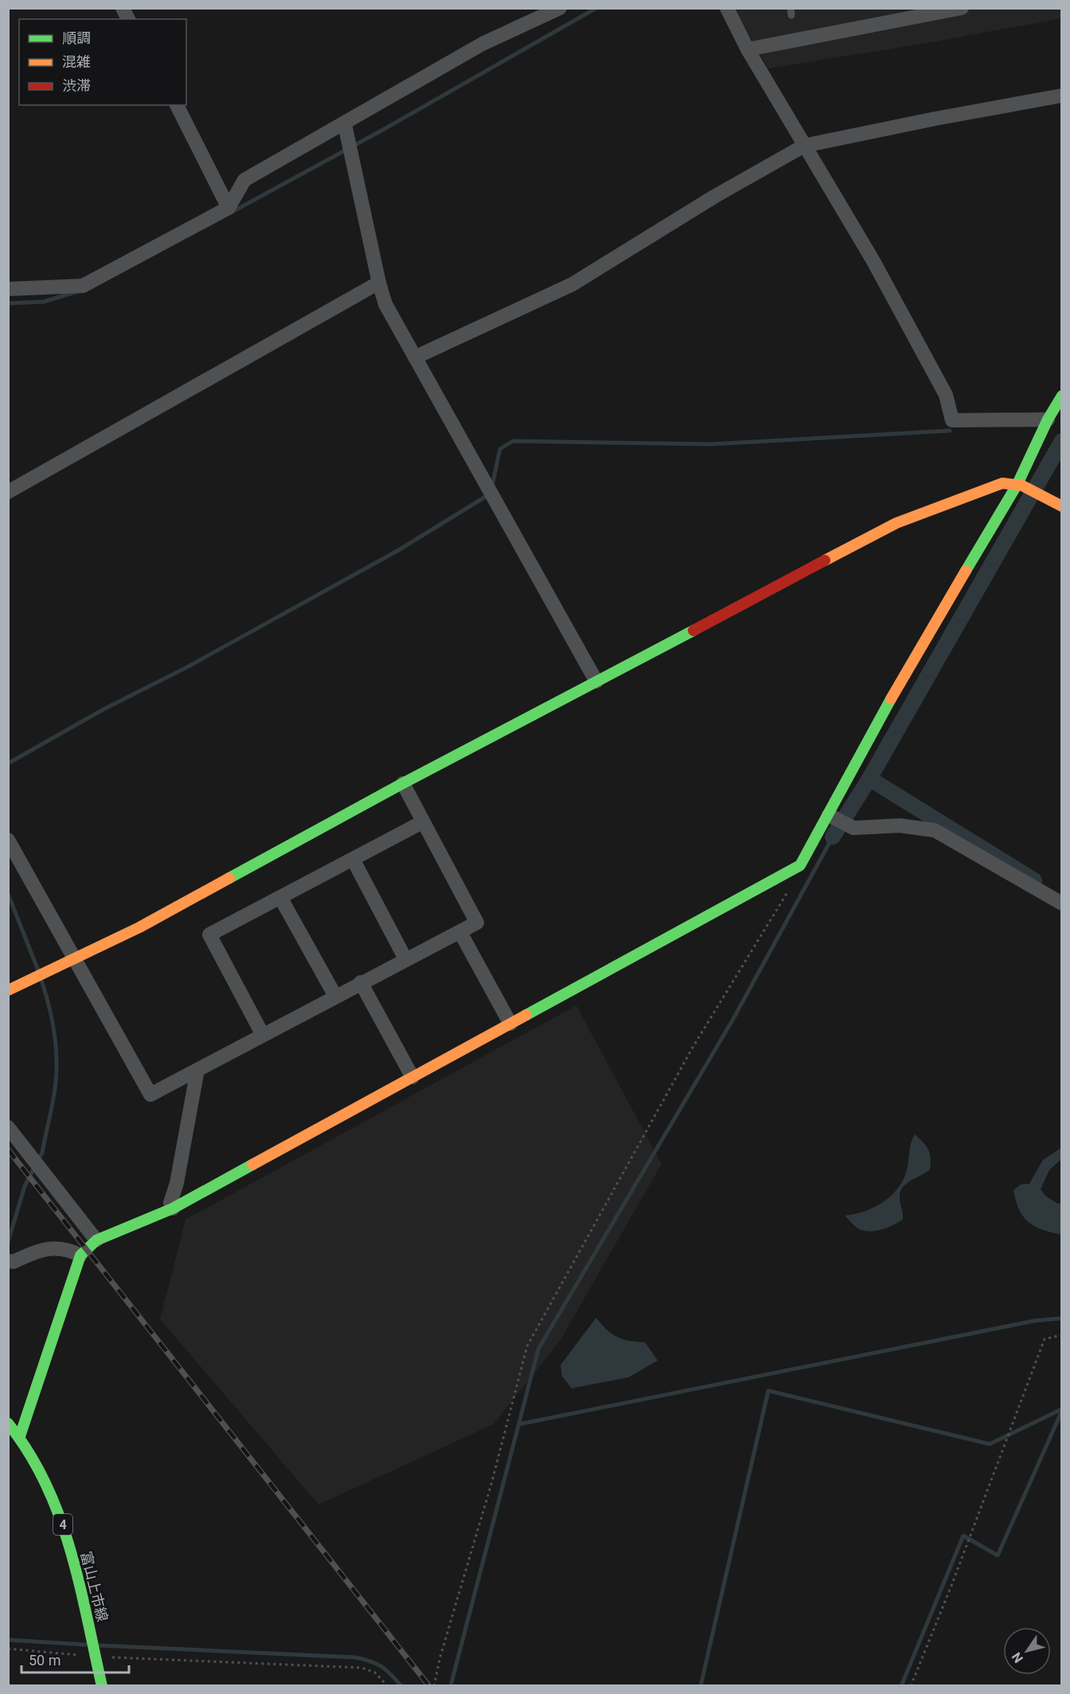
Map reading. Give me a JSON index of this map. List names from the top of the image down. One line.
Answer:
{"streets":{"street":["4","富山上市線"]},"legend":["順調","混雑","渋滞"],"scale_bar":"50 m","north":"bottom left"}
